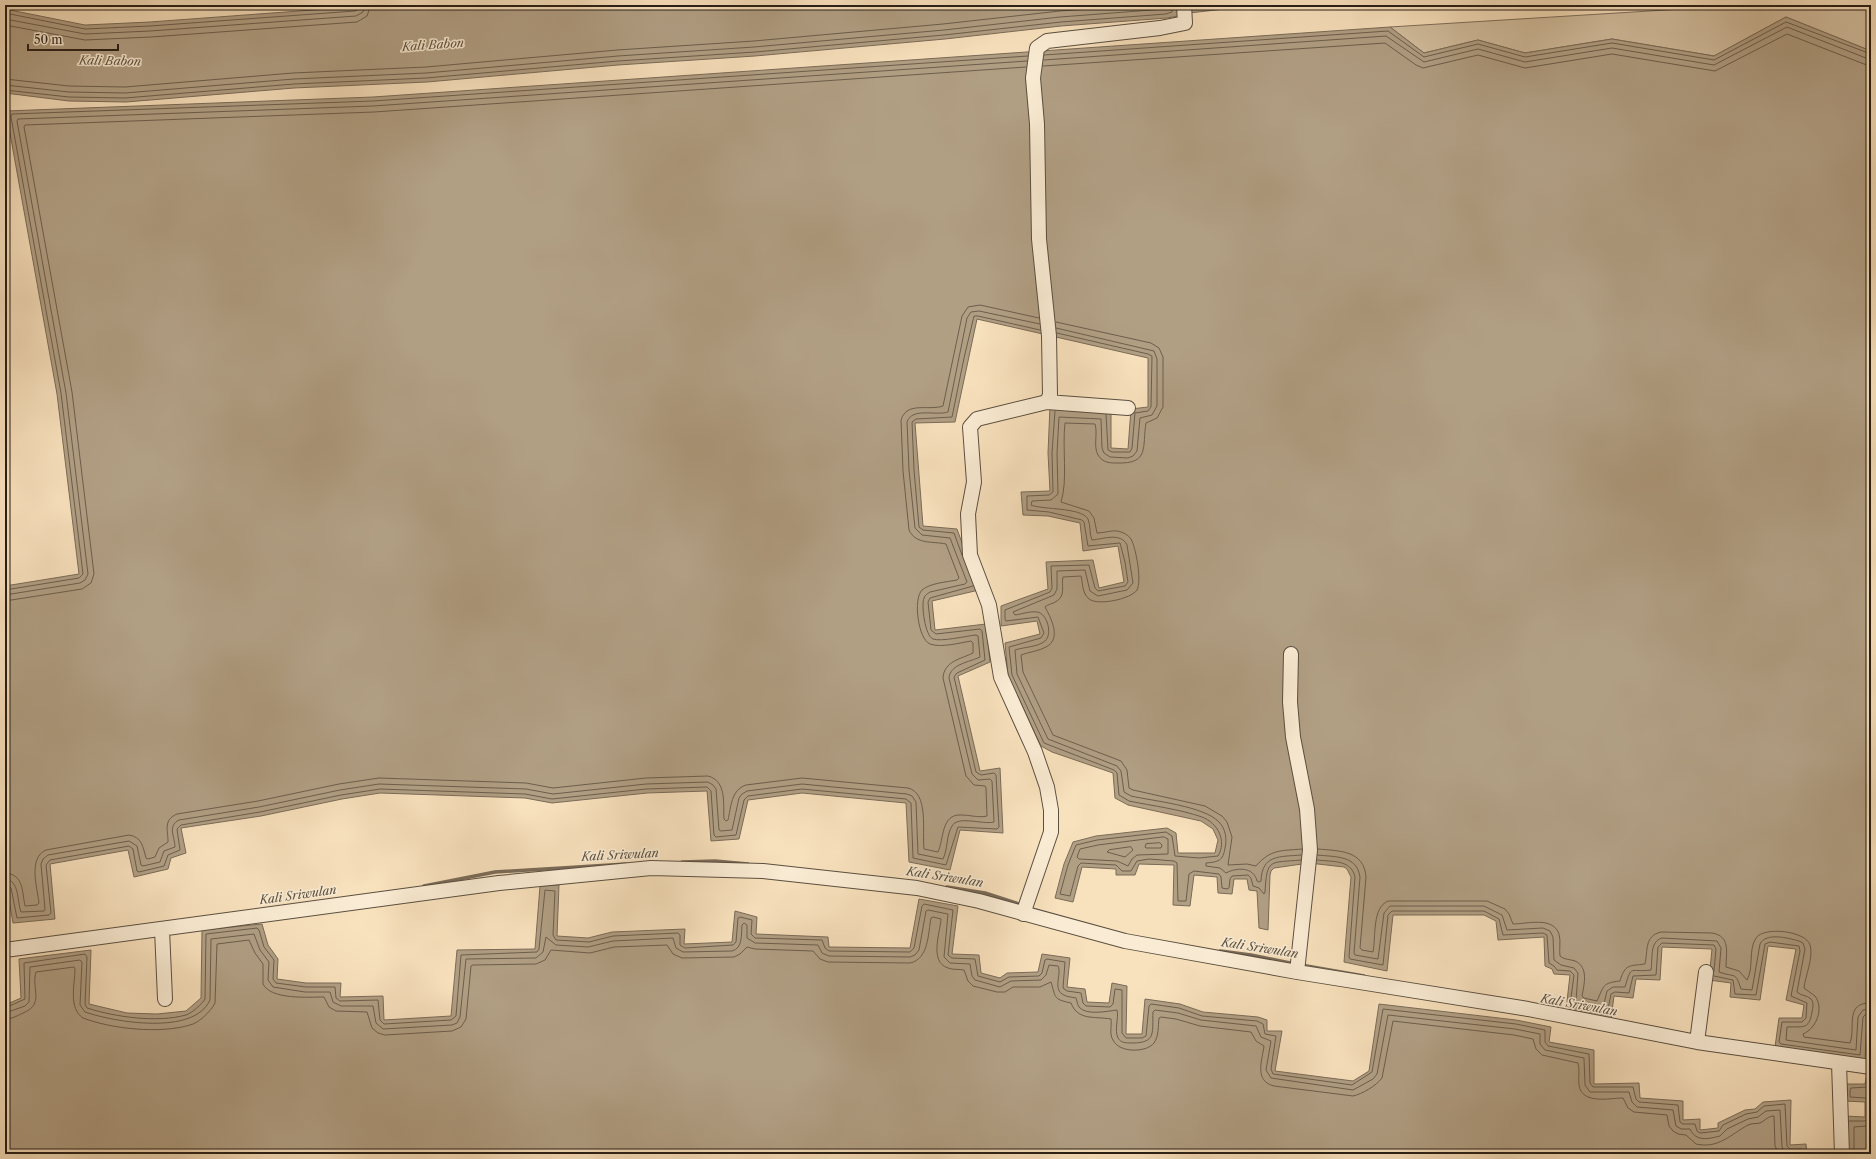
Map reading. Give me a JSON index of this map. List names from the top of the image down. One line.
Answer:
{"water":["Kali Babon","Kali Sriwulan"],"scale_bar":"50 m"}
